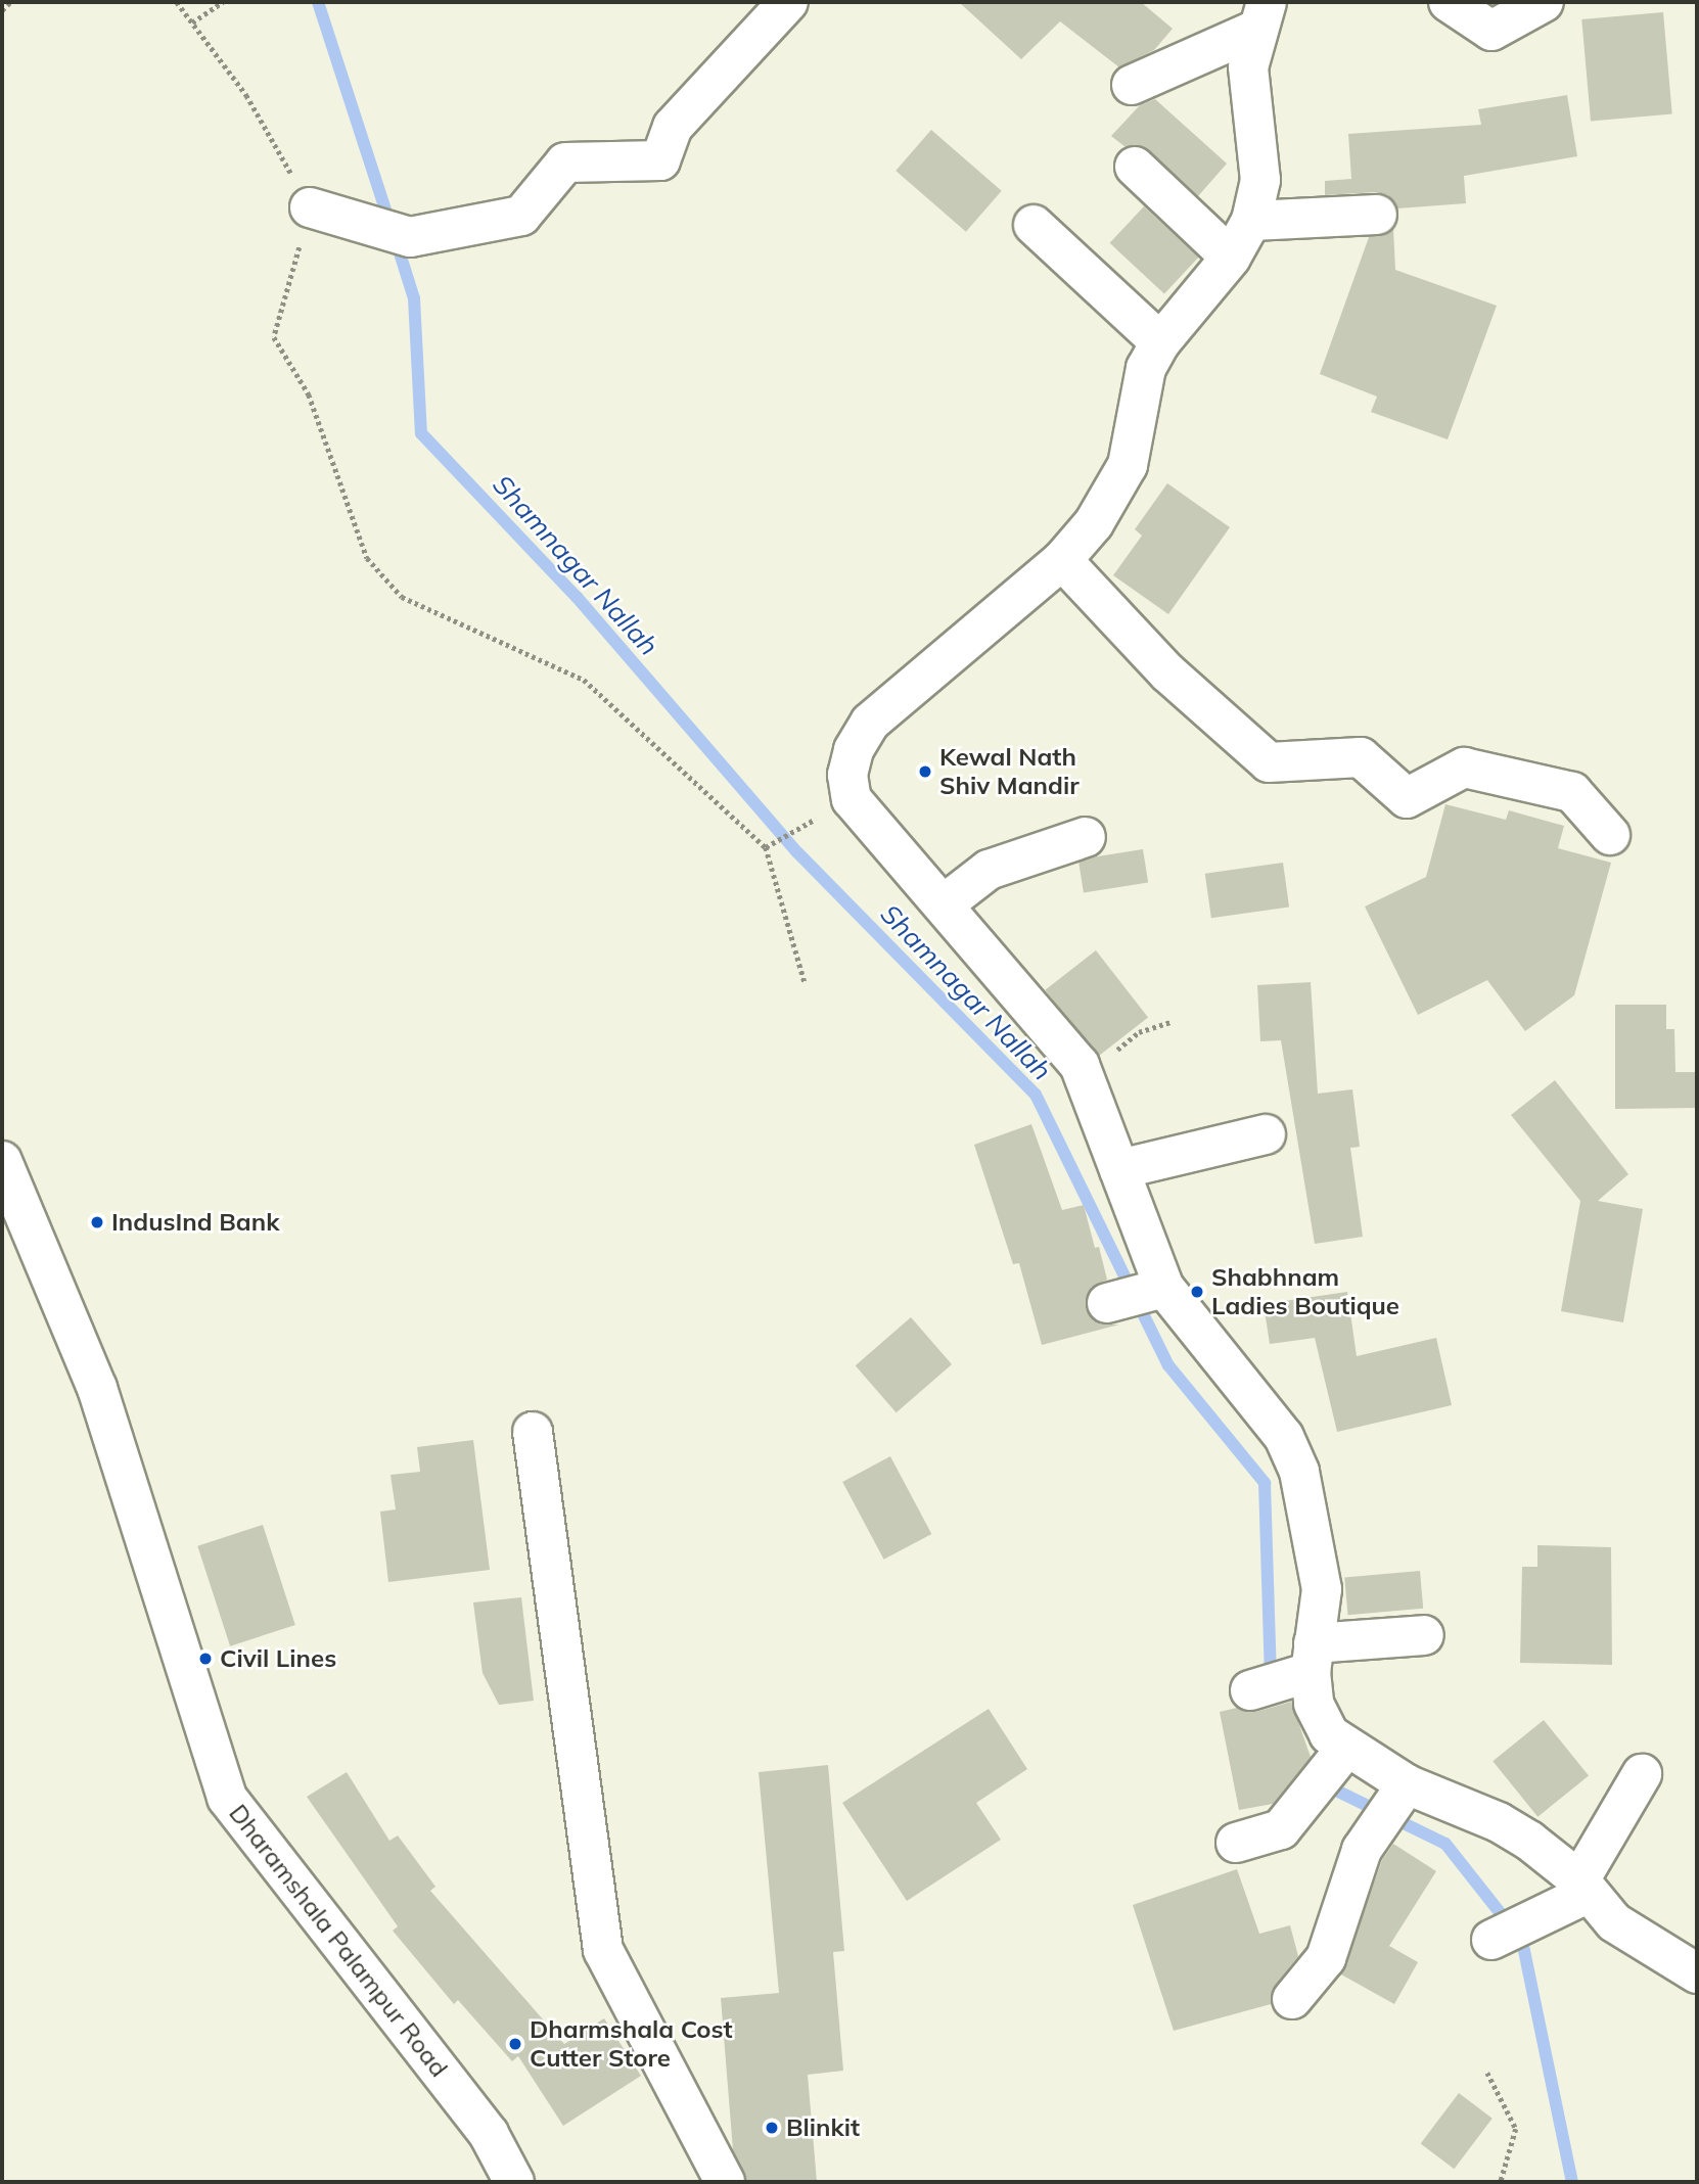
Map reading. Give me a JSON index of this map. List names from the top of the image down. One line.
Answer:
{"streets":{"street":["Dharamshala Palampur Road"]},"water":["Shamnagar Nallah"],"places":["Kewal Nath Shiv Mandir","IndusInd Bank","Shabhnam Ladies Boutique","Civil Lines","Dharmshala Cost Cutter Store","Blinkit"]}
